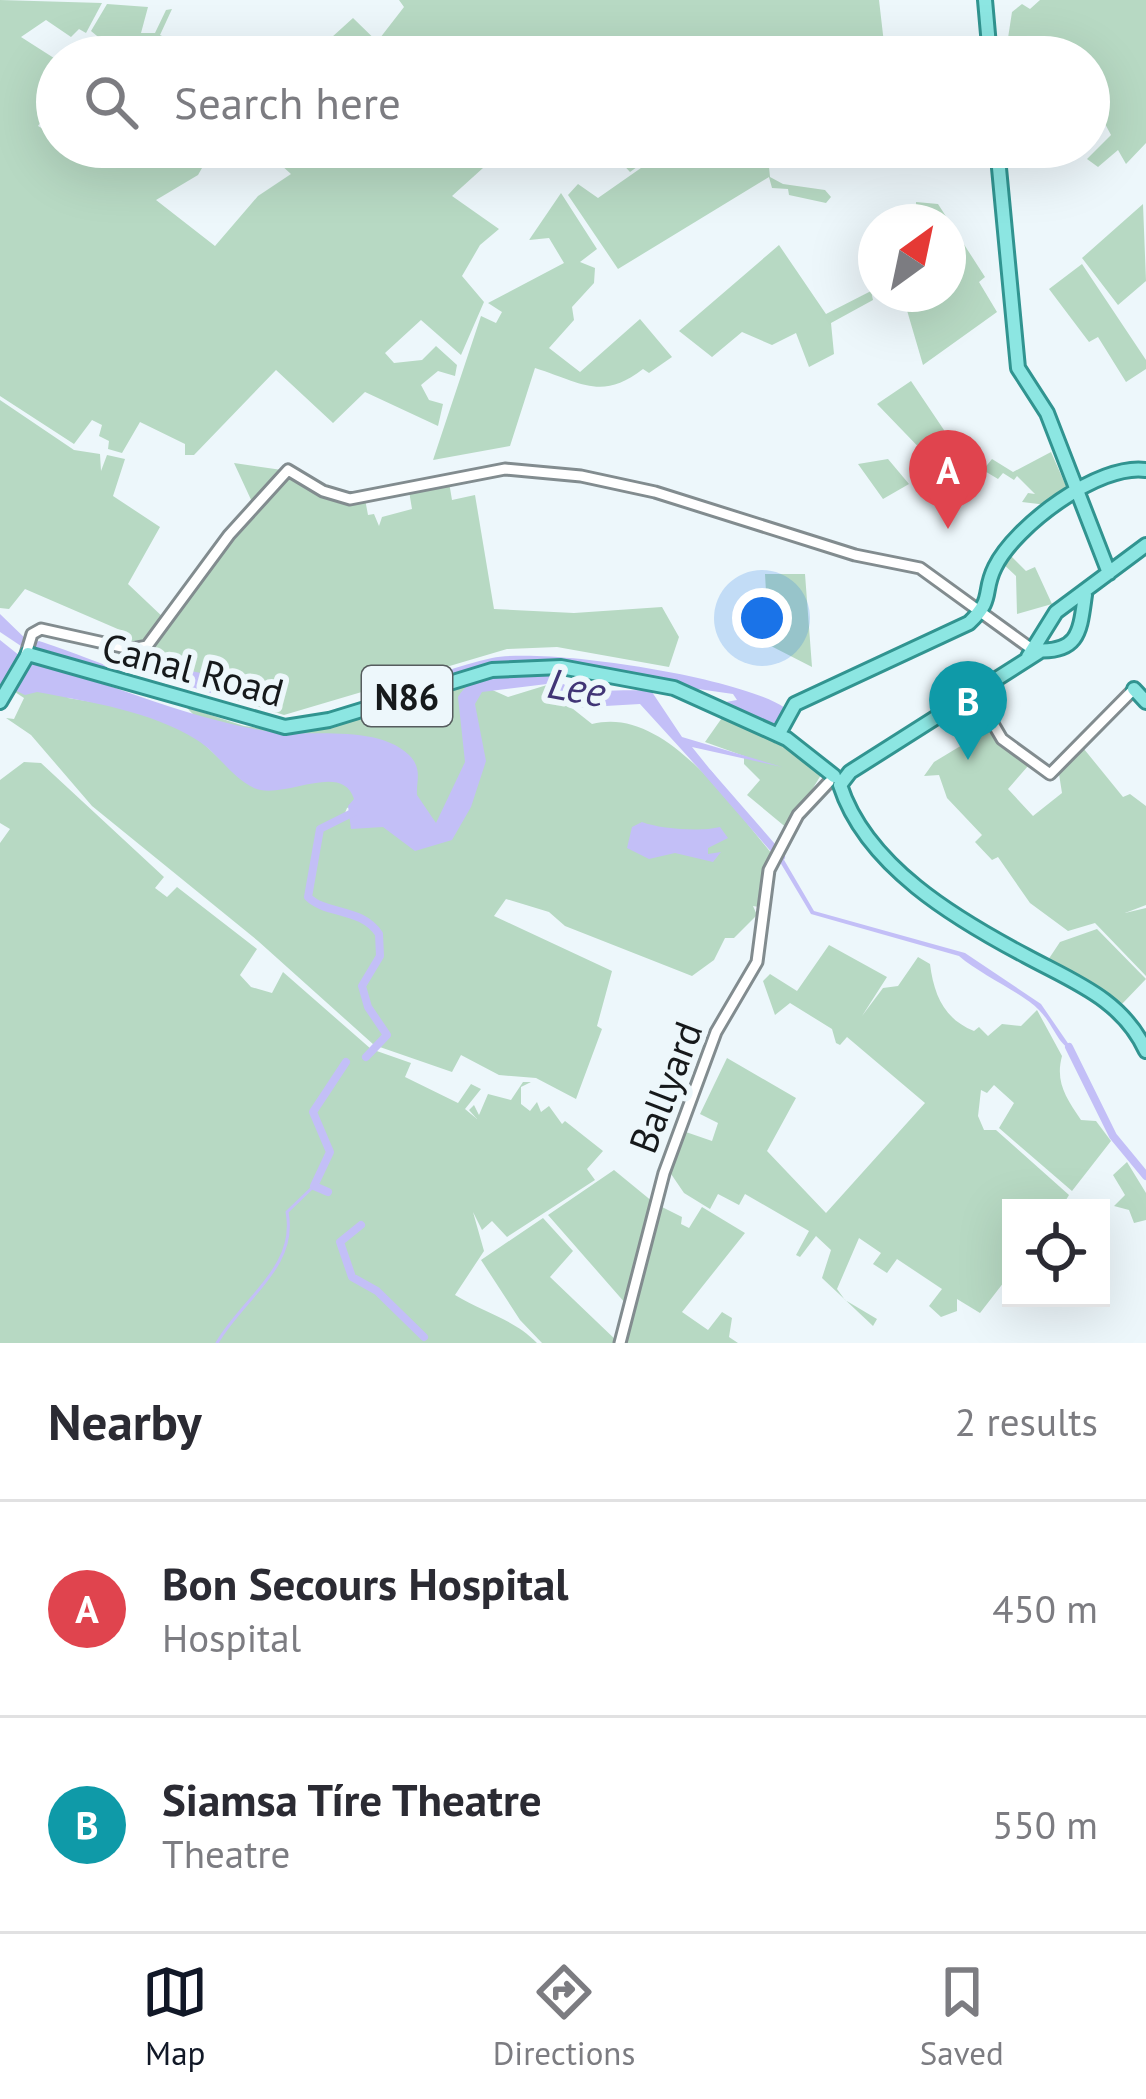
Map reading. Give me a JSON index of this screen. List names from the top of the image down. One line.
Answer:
{"streets":{"main road":["Canal Road","N86"],"street":["Ballyard"]},"crossings":[["Canal Road","N86"],["Canal Road","Ballyard"],["N86","Ballyard"]],"water":["Lee"],"north":"top right","page":{"search":"Search here","pins":["A","B"],"heading":["Nearby","2 results"],"list":[{"mark":"A","name":"Bon Secours Hospital","note":"Hospital","value":"450 m"},{"mark":"B","name":"Siamsa Tíre Theatre","note":"Theatre","value":"550 m"}],"nav":["Map","Directions","Saved"]}}
